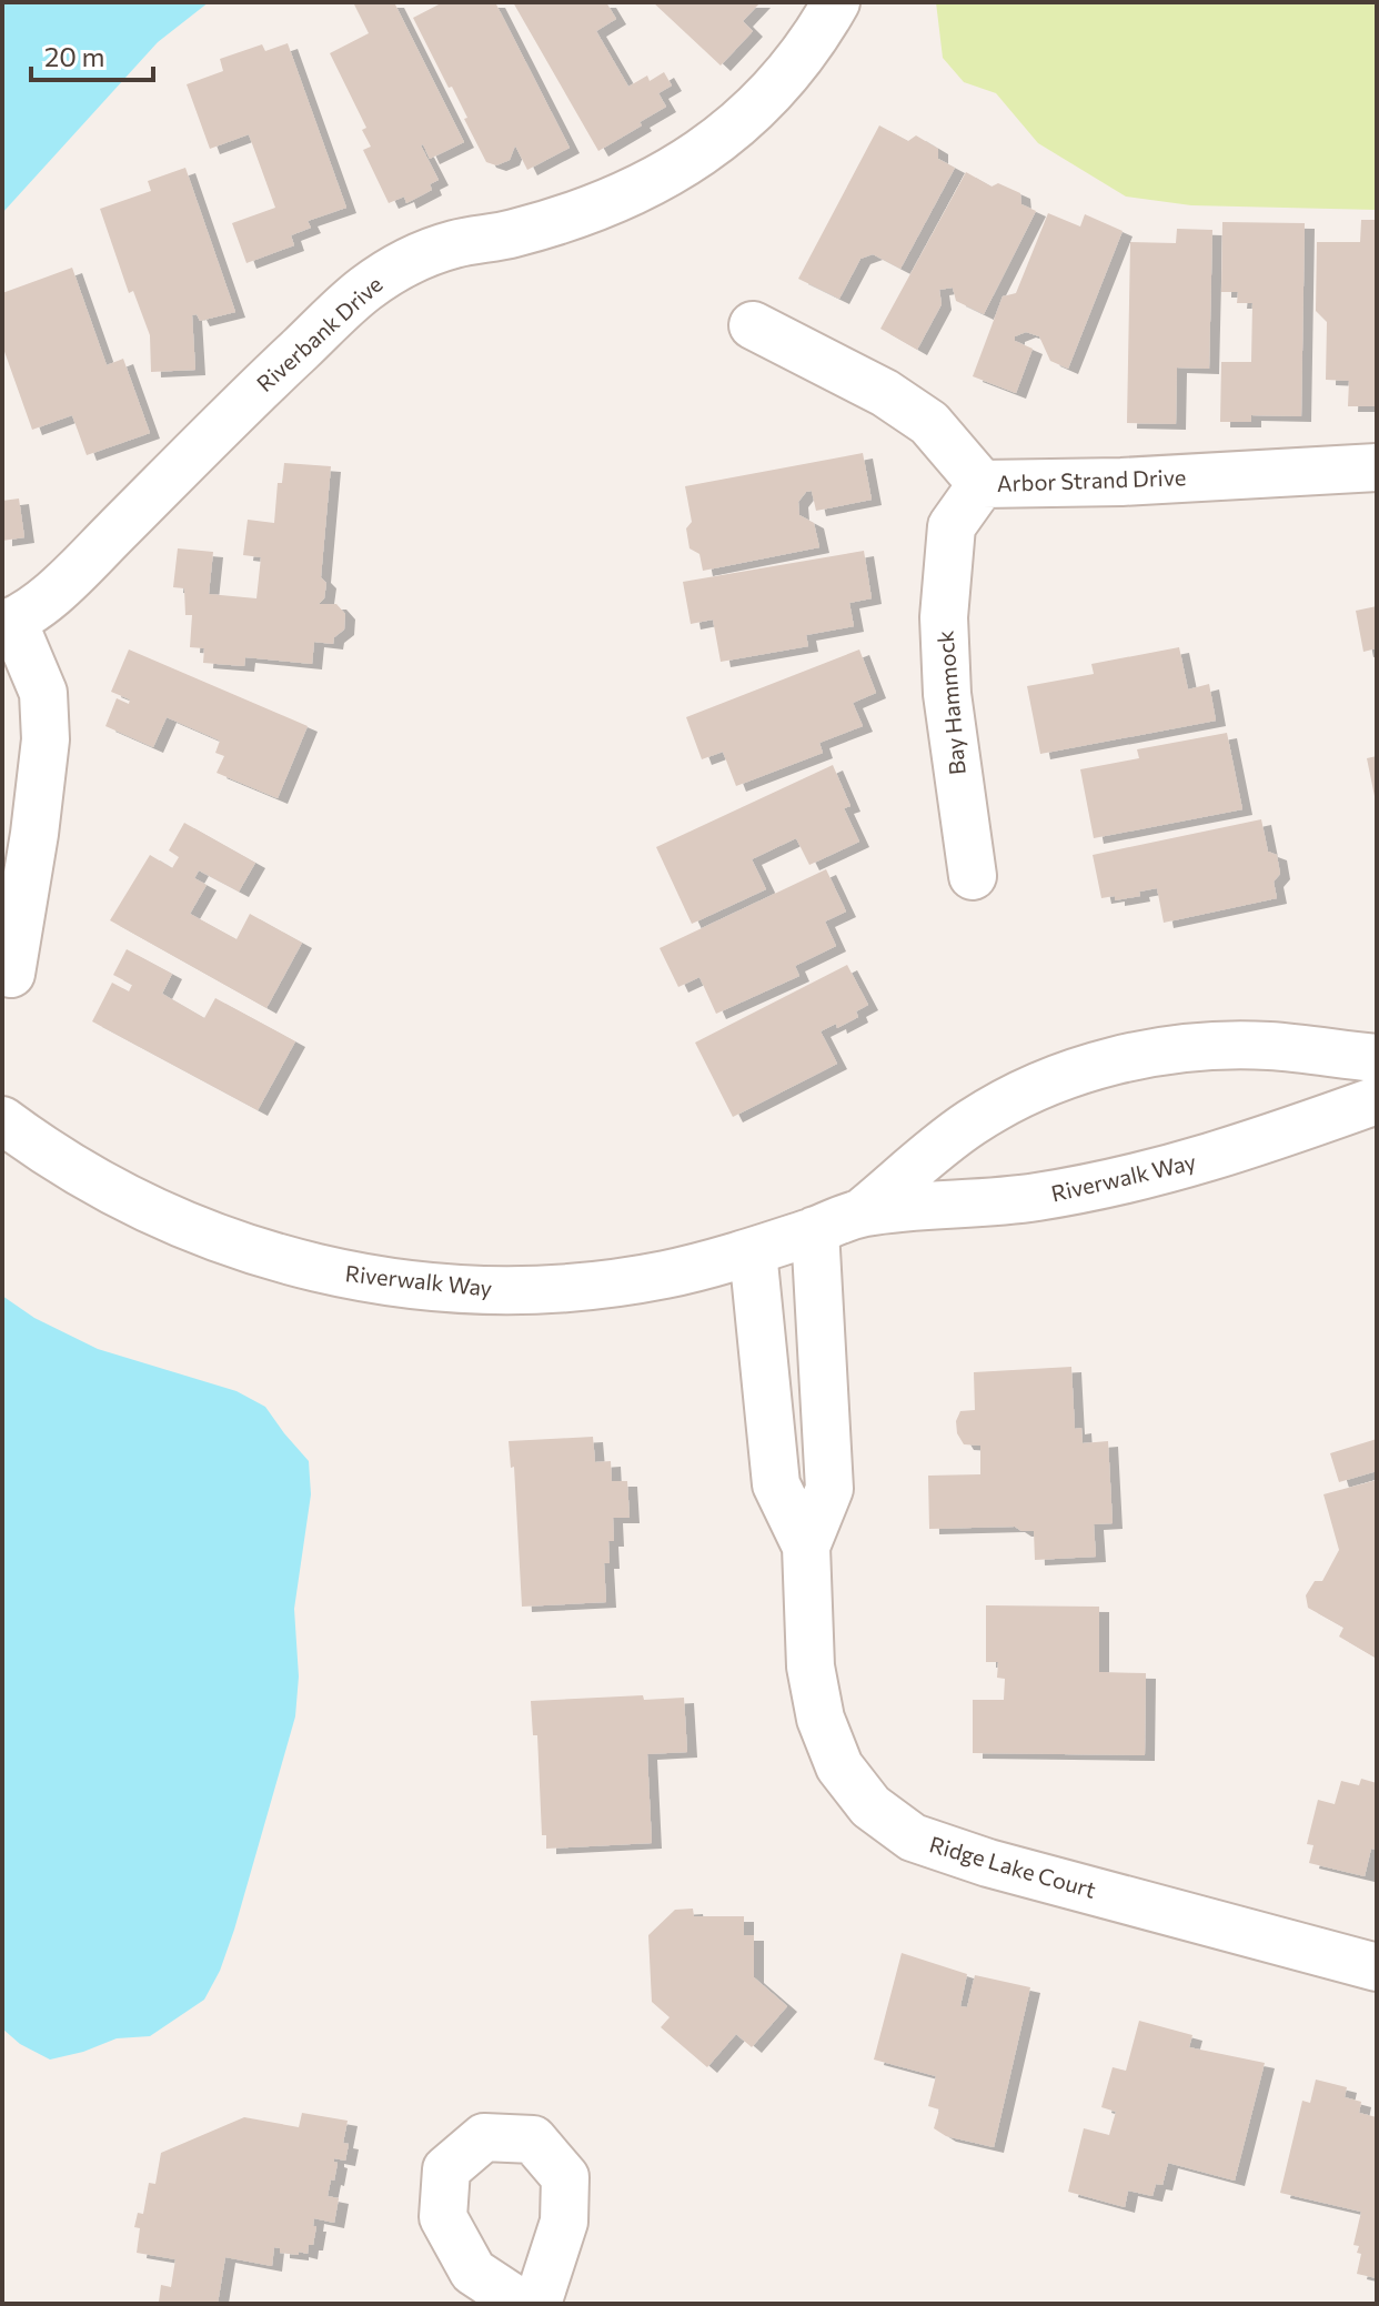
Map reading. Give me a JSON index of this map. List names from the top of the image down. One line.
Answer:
{"streets":{"street":["Riverbank Drive","Arbor Strand Drive","Bay Hammock","Riverwalk Way","Ridge Lake Court"]},"crossings":[["Arbor Strand Drive","Bay Hammock"],["Riverwalk Way","Ridge Lake Court"]],"scale_bar":"20 m"}
